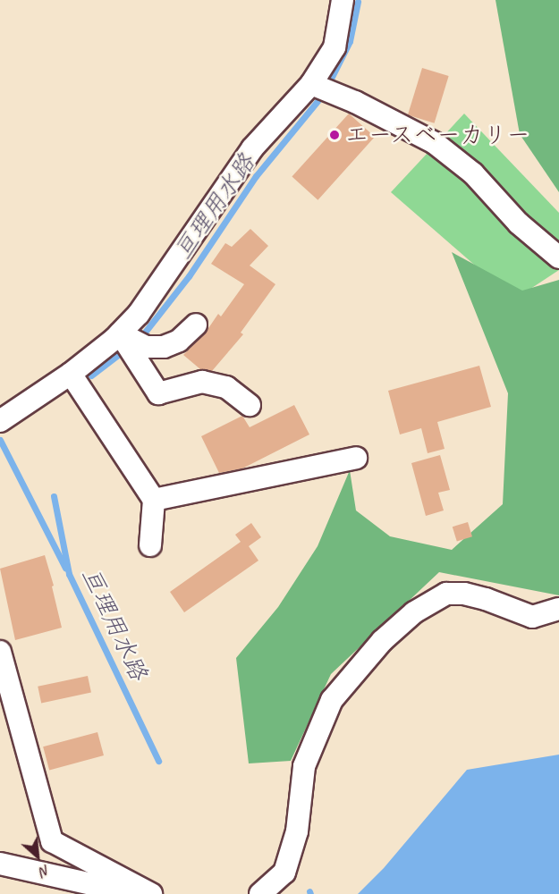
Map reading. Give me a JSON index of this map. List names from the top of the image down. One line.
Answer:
{"water":["亘理用水路"],"places":["エースベーカリー"],"north":"bottom right"}
